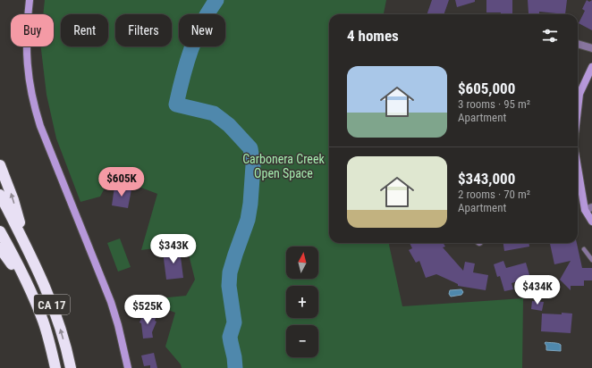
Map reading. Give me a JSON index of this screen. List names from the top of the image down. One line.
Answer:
{"streets":{"highway":["CA 17"]},"parks":["Carbonera Creek Open Space"],"north":"top","page":{"chip":["Buy","Rent","Filters","New"],"heading":"4 homes","list":[{"name":"$605,000","note":"3 rooms · 95 m² · Apartment"},{"name":"$343,000","note":"2 rooms · 70 m² · Apartment"}],"price":["$605K","$343K","$434K","$525K"],"map_buttons":["+","−"]}}
